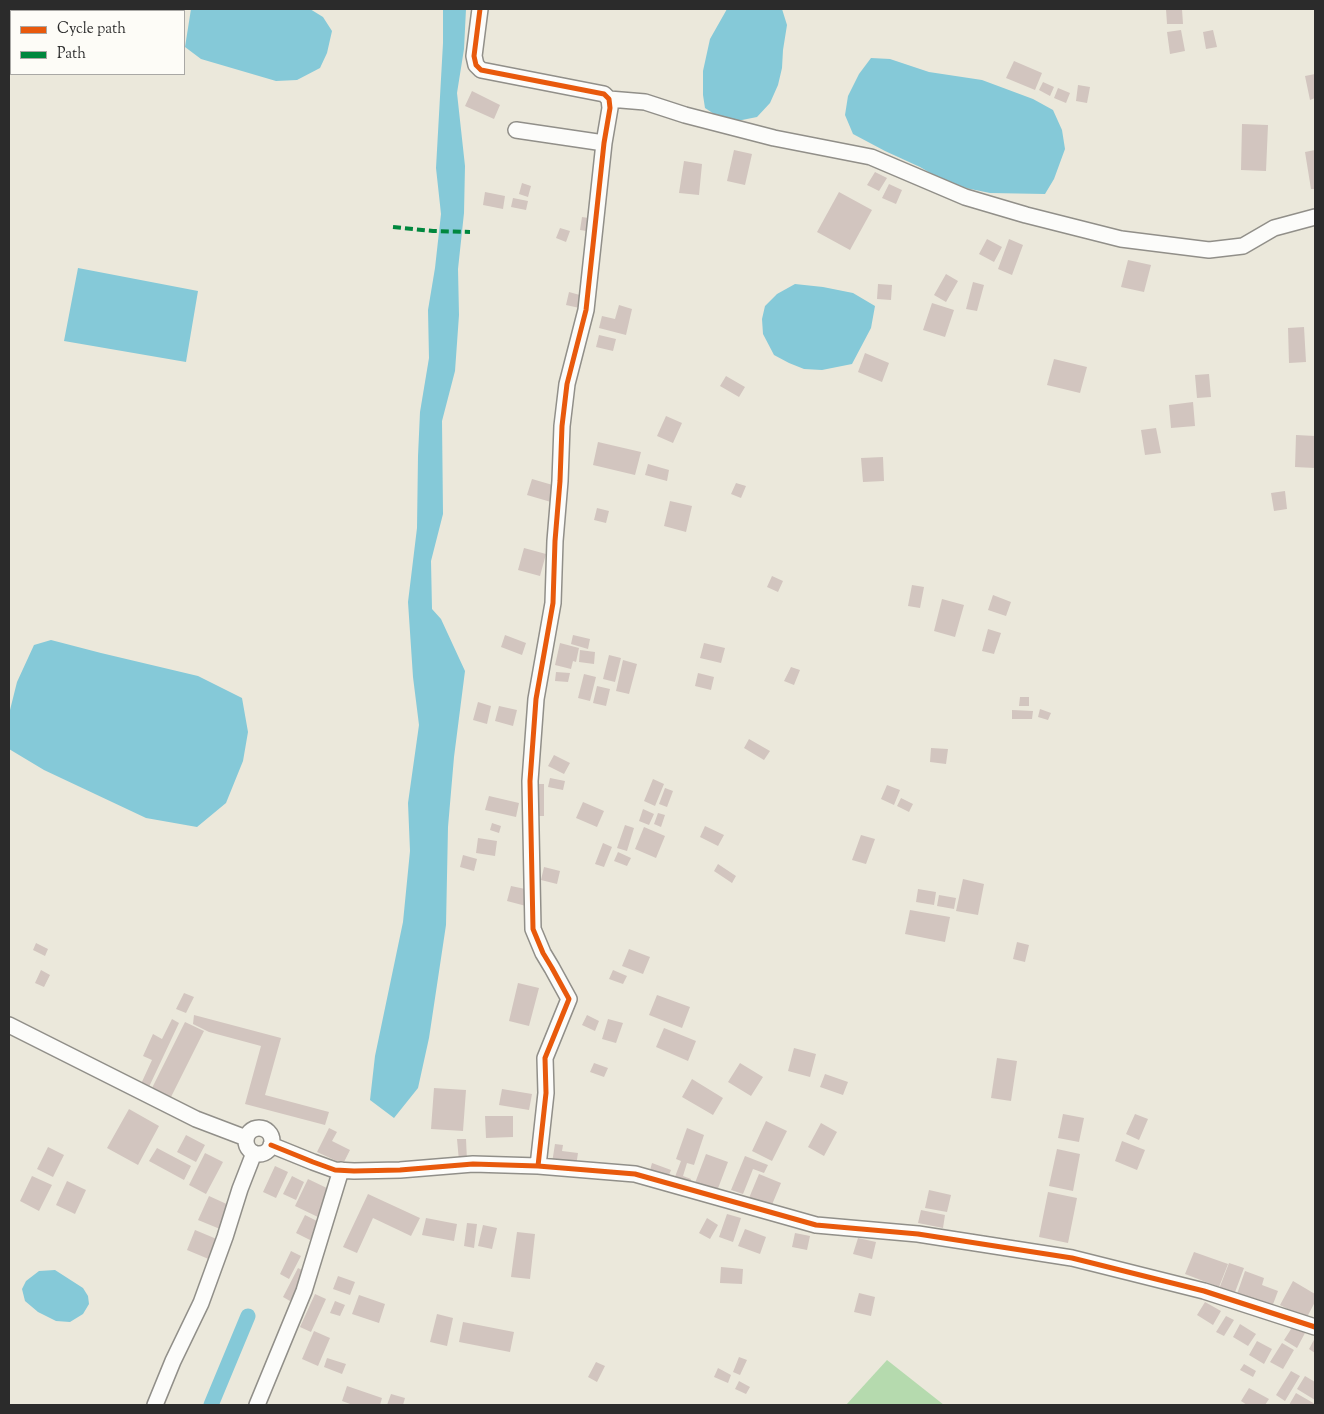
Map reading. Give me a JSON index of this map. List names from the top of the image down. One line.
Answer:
{"legend":["Cycle path","Path"]}
